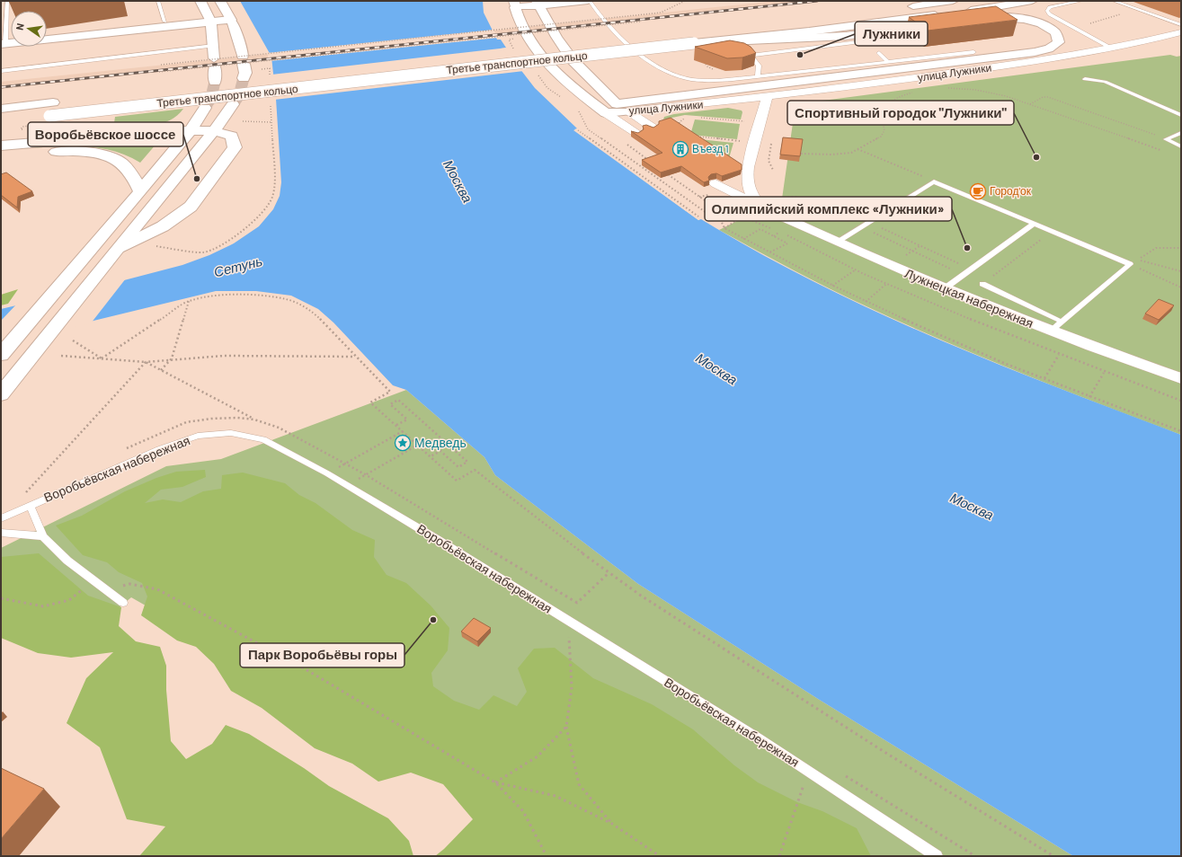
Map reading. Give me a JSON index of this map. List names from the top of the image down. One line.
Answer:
{"streets":{"main road":["Третье транспортное кольцо","улица Лужники"],"street":["Лужнецкая набережная"],"lane":["Воробьёвская набережная"]},"crossings":[["улица Лужники","Лужнецкая набережная"]],"water":["Москва","Сетунь"],"places":{"other":["Лужники","Спортивный городок \"Лужники\"","Воробьёвское шоссе","Олимпийский комплекс «Лужники»","Парк Воробьёвы горы"],"building":["Въезд 1"],"cafe":["Город'ок"],"place":["Медведь"]},"north":"left"}
